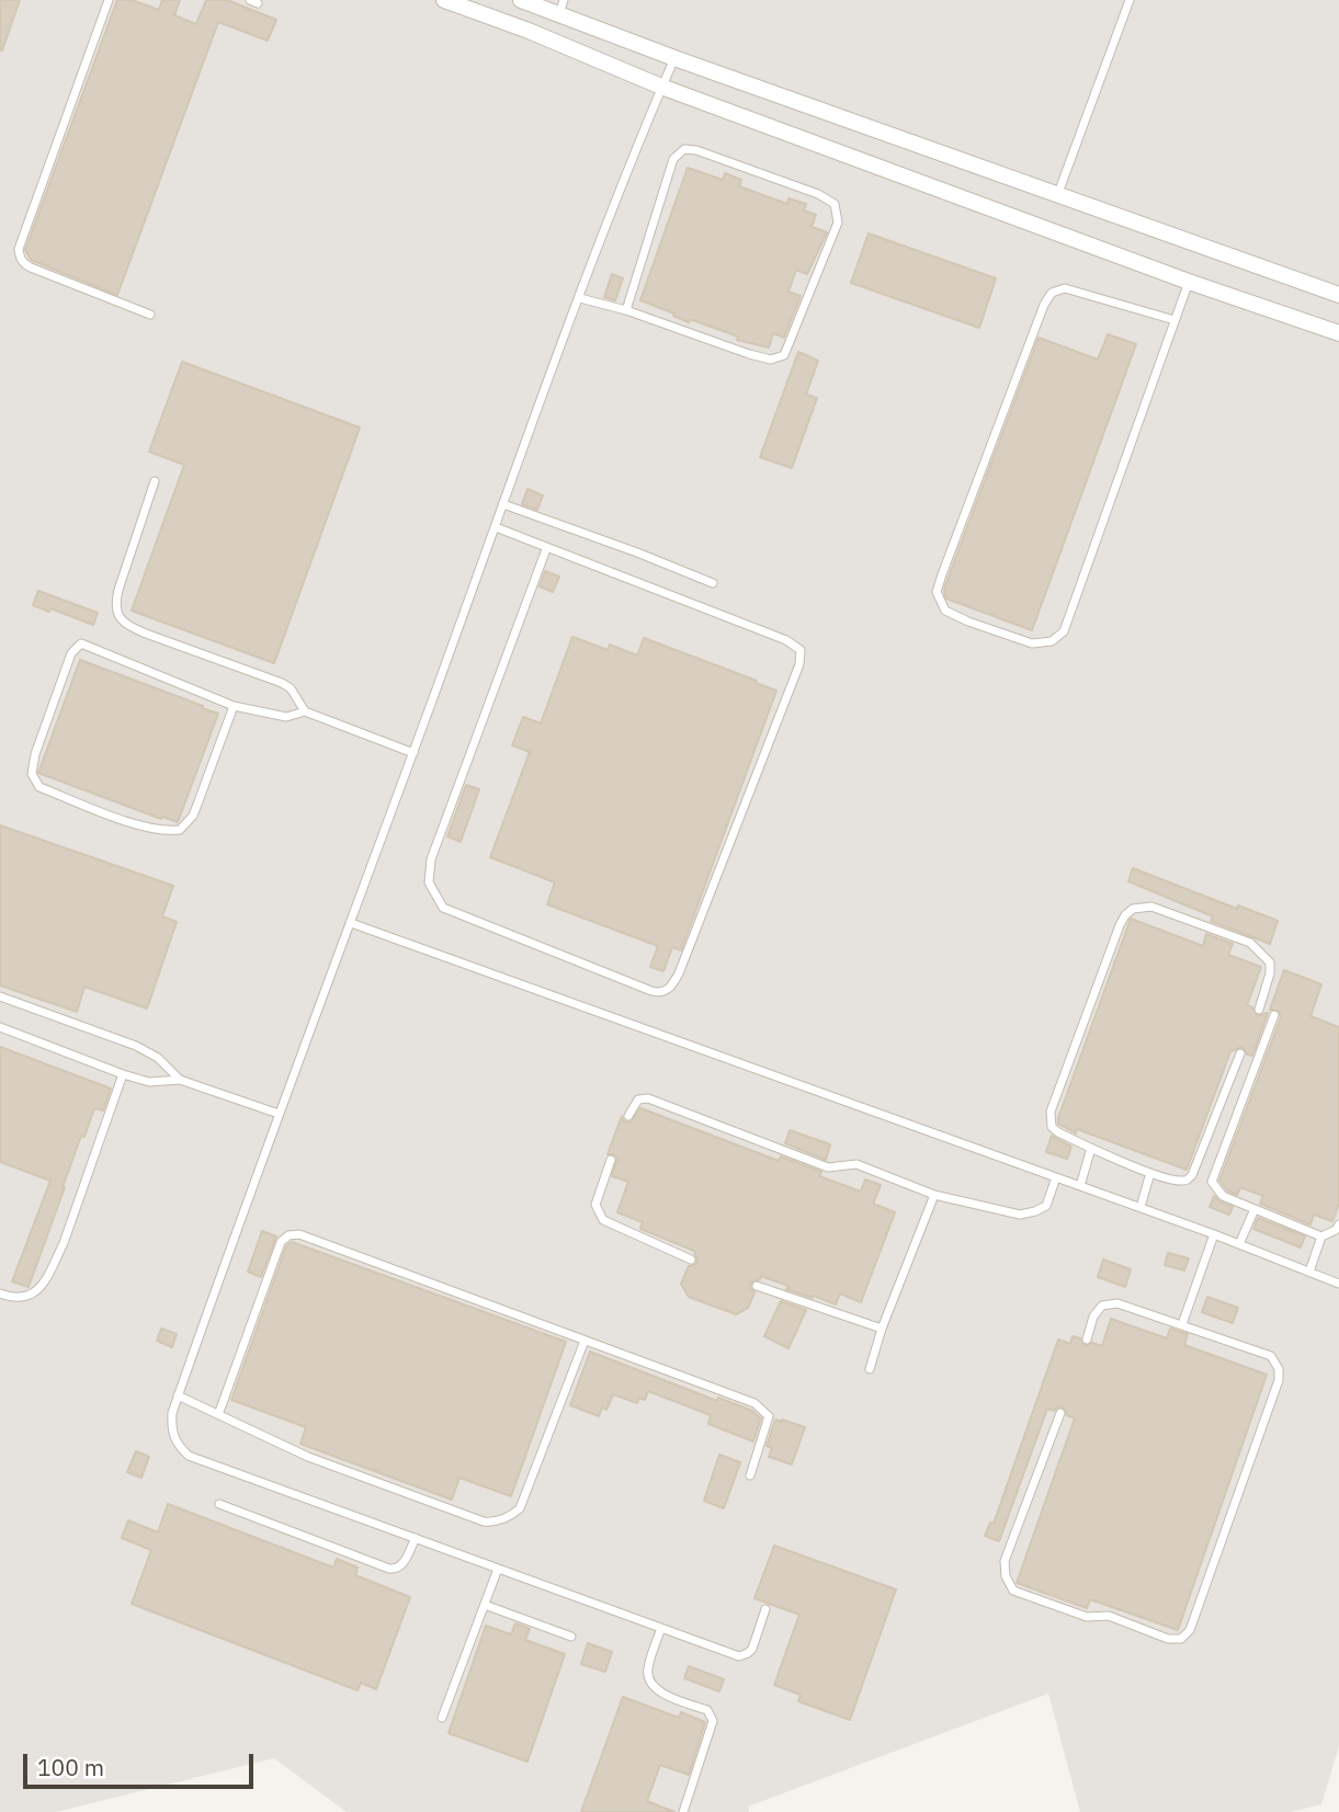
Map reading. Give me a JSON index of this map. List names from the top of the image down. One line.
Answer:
{"scale_bar":"100 m"}
